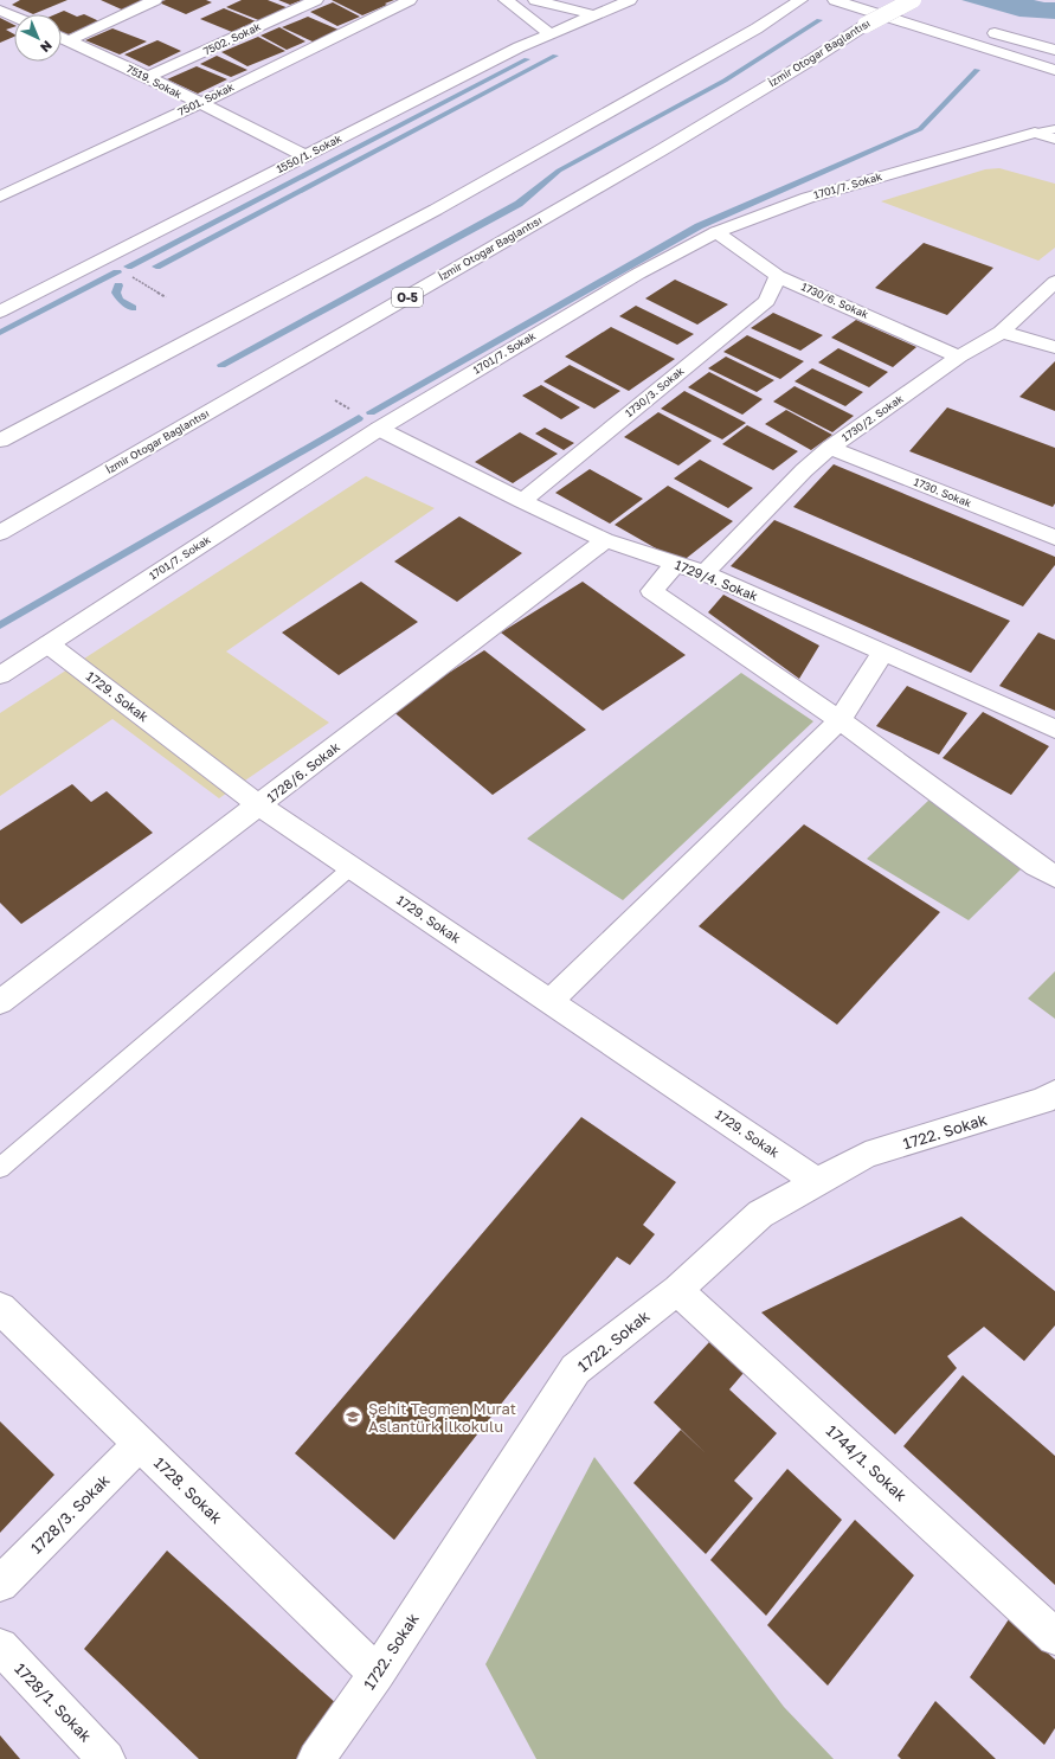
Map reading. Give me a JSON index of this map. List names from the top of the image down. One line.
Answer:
{"streets":{"main road":["7502. Sokak","İzmir Otogar Bağlantısı","7519. Sokak","7501. Sokak","1550/1. Sokak","1701/7. Sokak","O-5","1730/6. Sokak","1730/3. Sokak","1730/2. Sokak","1730. Sokak","1729/4. Sokak","1729. Sokak","1728/6. Sokak","1722. Sokak","1744/1. Sokak","1728. Sokak","1728/3. Sokak","1728/1. Sokak"]},"crossings":[["7502. Sokak","7519. Sokak"],["7519. Sokak","7501. Sokak"],["7519. Sokak","1550/1. Sokak"],["1701/7. Sokak","1730/6. Sokak"],["1701/7. Sokak","1729/4. Sokak"],["1701/7. Sokak","1729. Sokak"],["1730/6. Sokak","1730/3. Sokak"],["1730/6. Sokak","1730/2. Sokak"],["1730/3. Sokak","1729/4. Sokak"],["1730/2. Sokak","1730. Sokak"],["1730/2. Sokak","1729/4. Sokak"],["1729/4. Sokak","1728/6. Sokak"],["1729. Sokak","1728/6. Sokak"],["1729. Sokak","1722. Sokak"],["1722. Sokak","1744/1. Sokak"],["1722. Sokak","1728. Sokak"],["1728. Sokak","1728/3. Sokak"]],"places":{"school or university":["Şehit Teğmen Murat Aslantürk İlkokulu"]},"north":"bottom right"}
